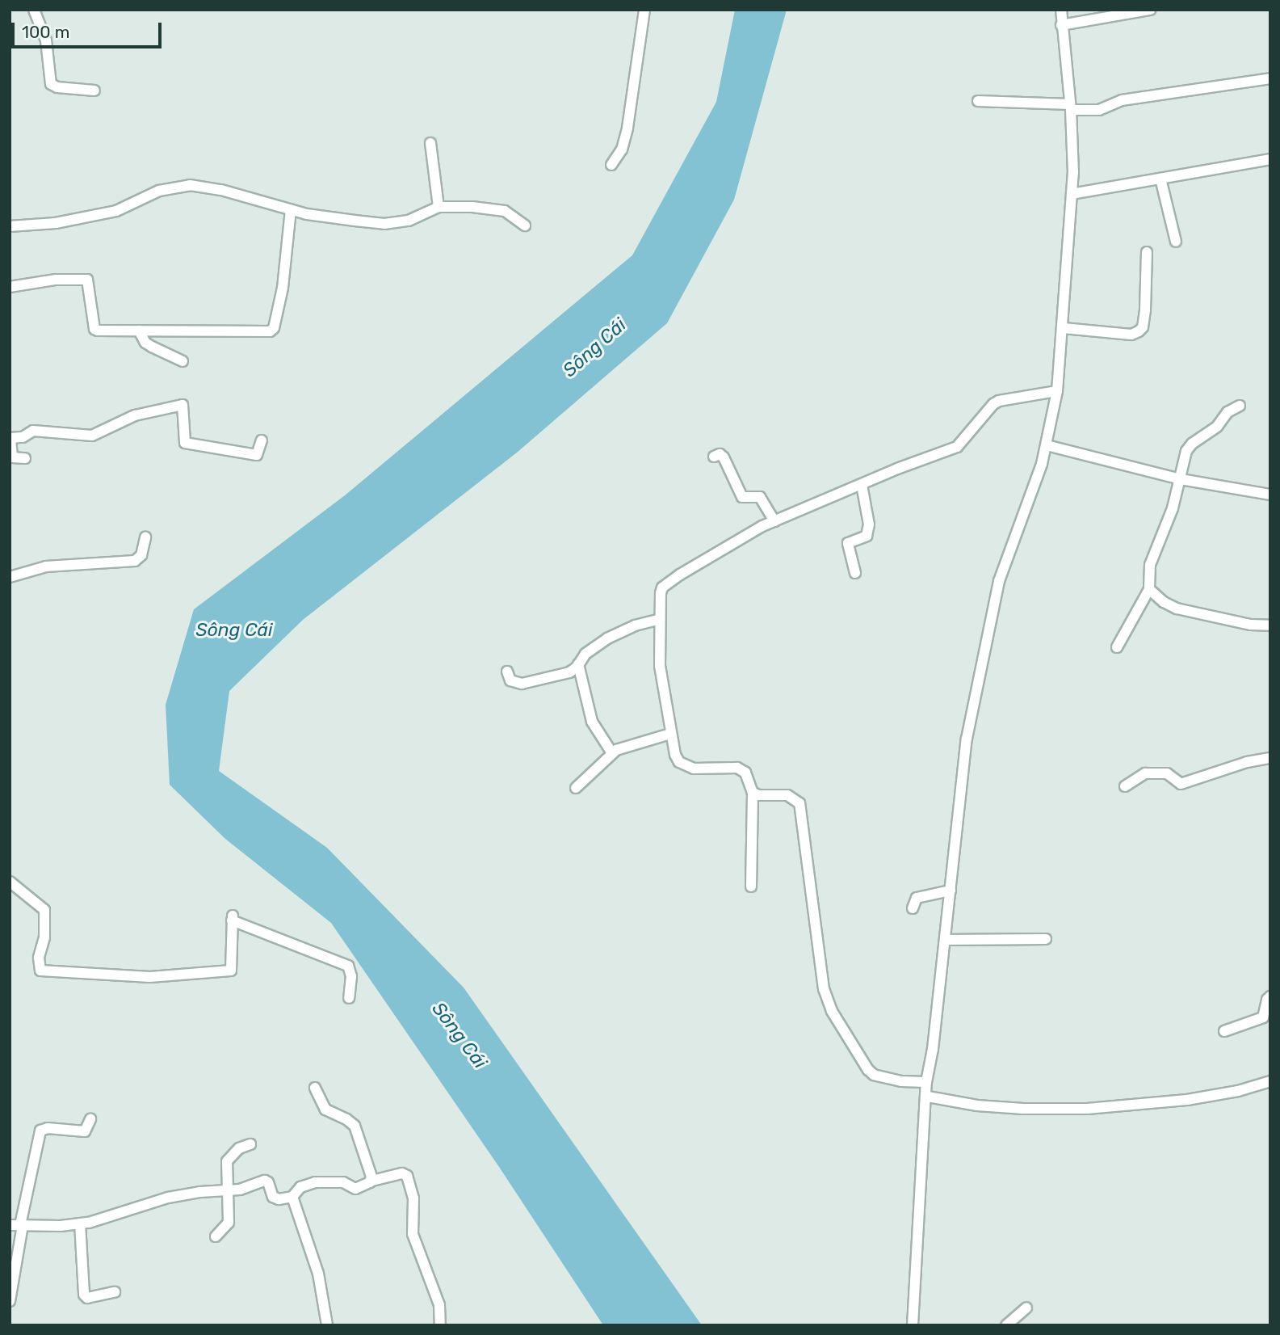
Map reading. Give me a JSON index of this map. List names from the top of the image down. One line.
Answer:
{"water":["Sông Cái"],"scale_bar":"100 m"}
